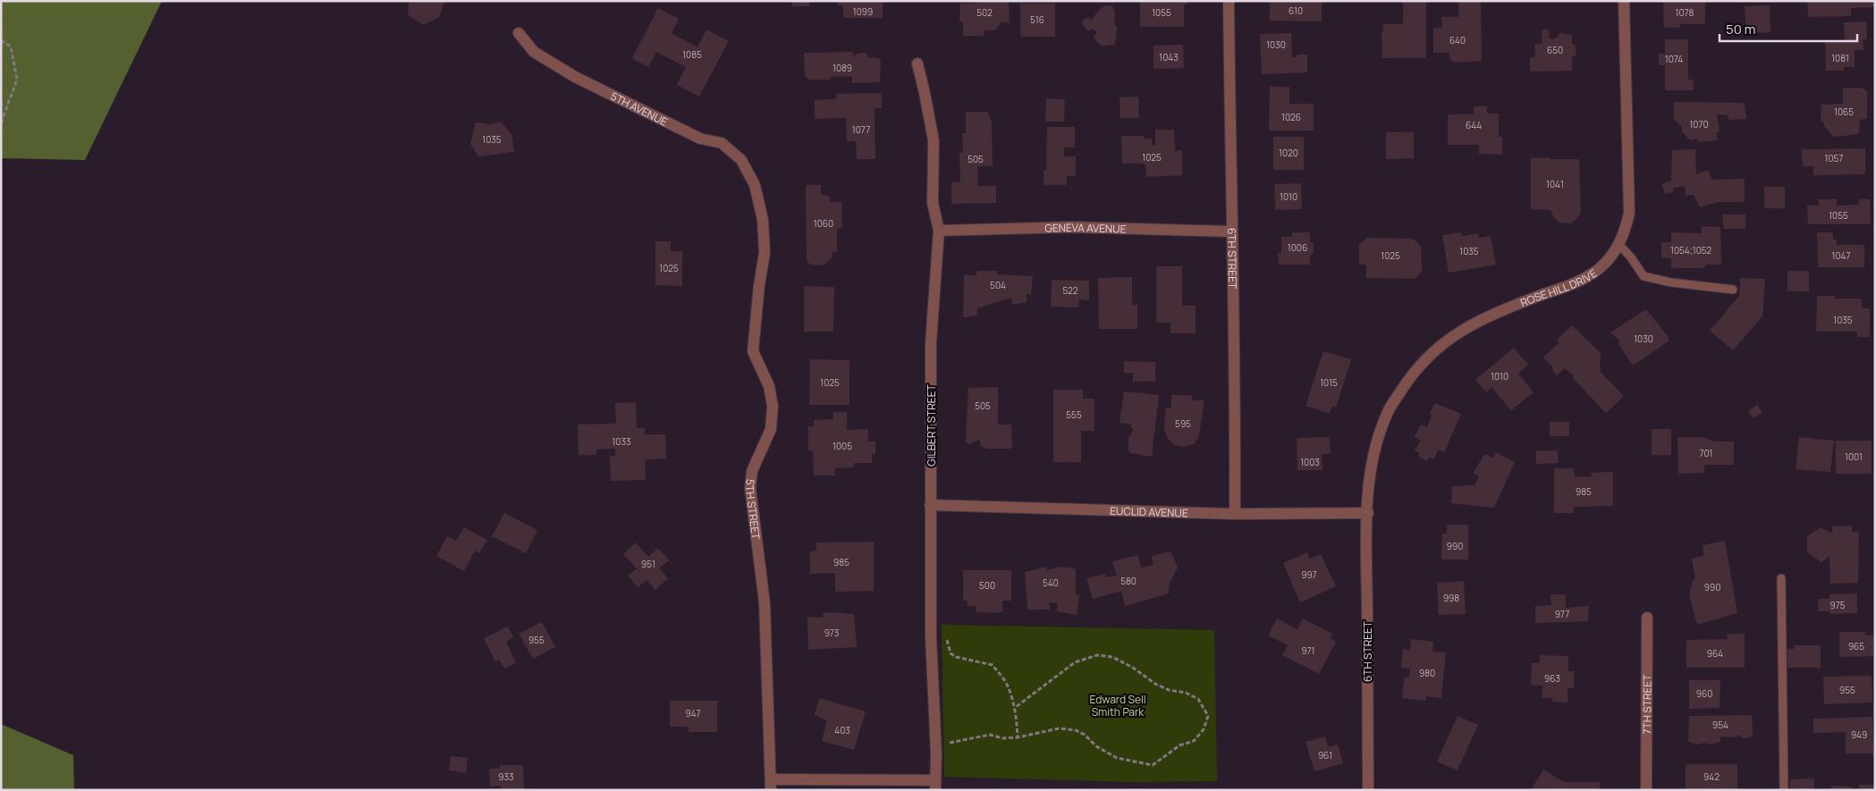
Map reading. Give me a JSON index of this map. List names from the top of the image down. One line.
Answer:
{"streets":{"street":["5TH AVENUE","GENEVA AVENUE","6TH STREET","ROSE HILL DRIVE","GILBERT STREET","5TH STREET","EUCLID AVENUE","7TH STREET"]},"crossings":[["5TH AVENUE","5TH STREET"],["GENEVA AVENUE","6TH STREET"],["GENEVA AVENUE","GILBERT STREET"],["6TH STREET","ROSE HILL DRIVE"],["6TH STREET","EUCLID AVENUE"],["ROSE HILL DRIVE","EUCLID AVENUE"],["GILBERT STREET","EUCLID AVENUE"]],"parks":["Edward Sell Smith Park"],"house_numbers":["610","1099","502","1055","1078","516","640","1030","650","1085","1043","1081","1074","1089","1065","1026","1070","644","1077","1035","1020","1025","1057","505","1041","1010","1055","1060","1006","1054;1052","1035","1025","1047","1025","504","522","1035","1030","1010","1025","1015","505","555","595","1033","1005","701","1001","1003","985","990","985","951","997","580","540","500","990","998","975","977","973","955","965","971","964","980","963","955","960","947","954","403","949","961","933","942"],"scale_bar":"50 m"}
